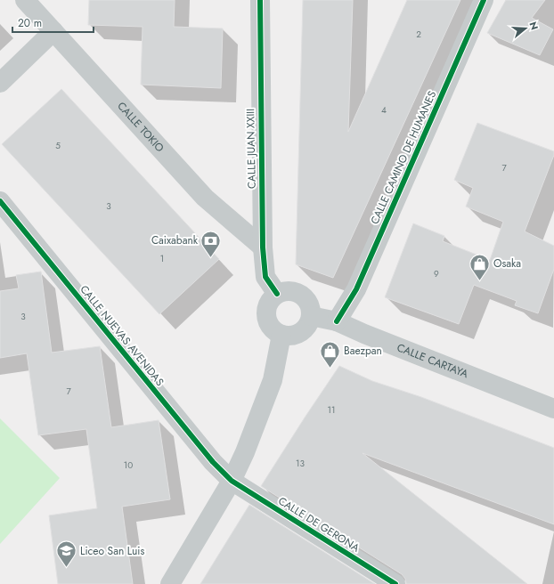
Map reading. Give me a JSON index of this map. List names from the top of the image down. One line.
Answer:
{"streets":{"street":["CALLE TOKIO","CALLE JUAN XXIII","CALLE CAMINO DE HUMANES","CALLE NUEVAS AVENIDAS","CALLE CARTAYA","CALLE DE GERONA"]},"crossings":[["CALLE TOKIO","CALLE JUAN XXIII"],["CALLE JUAN XXIII","CALLE CARTAYA"],["CALLE CAMINO DE HUMANES","CALLE CARTAYA"],["CALLE NUEVAS AVENIDAS","CALLE DE GERONA"]],"places":{"bank":["Caixabank"],"shop":["Osaka","Baezpan"],"school or university":["Liceo San Luis"]},"house_numbers":["2","4","5","7","3","1","9","3","7","11","13","10"],"scale_bar":"20 m","north":"right"}
